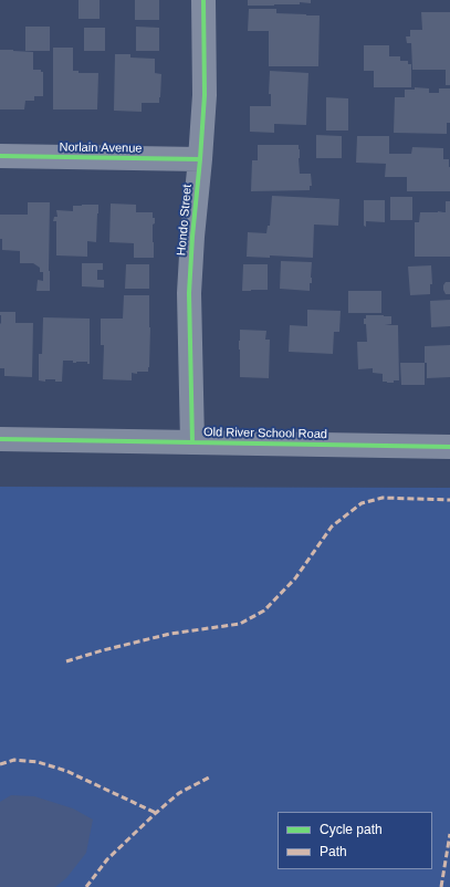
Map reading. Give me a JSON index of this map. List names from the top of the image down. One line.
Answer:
{"streets":{"main road":["Old River School Road"],"street":["Norlain Avenue","Hondo Street"]},"crossings":[["Norlain Avenue","Hondo Street"],["Hondo Street","Old River School Road"]],"legend":["Cycle path","Path"]}
